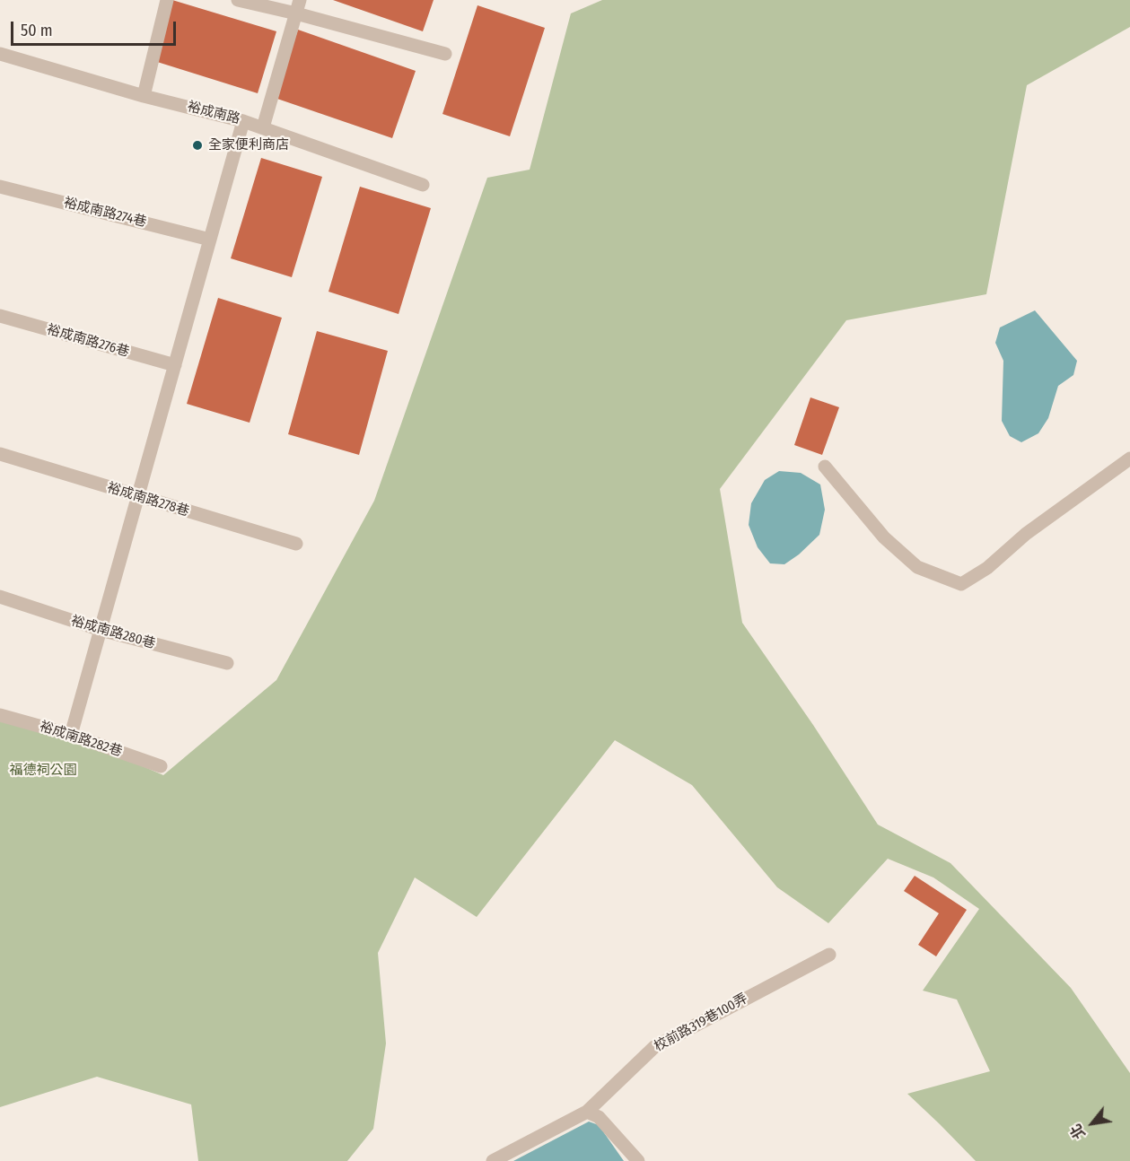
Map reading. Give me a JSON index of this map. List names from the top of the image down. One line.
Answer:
{"streets":{"street":["裕成南路","裕成南路274巷","裕成南路276巷","裕成南路278巷","裕成南路280巷","裕成南路282巷","校前路319巷100弄"]},"parks":["福德祠公園"],"places":["全家便利商店"],"scale_bar":"50 m","north":"bottom left"}
